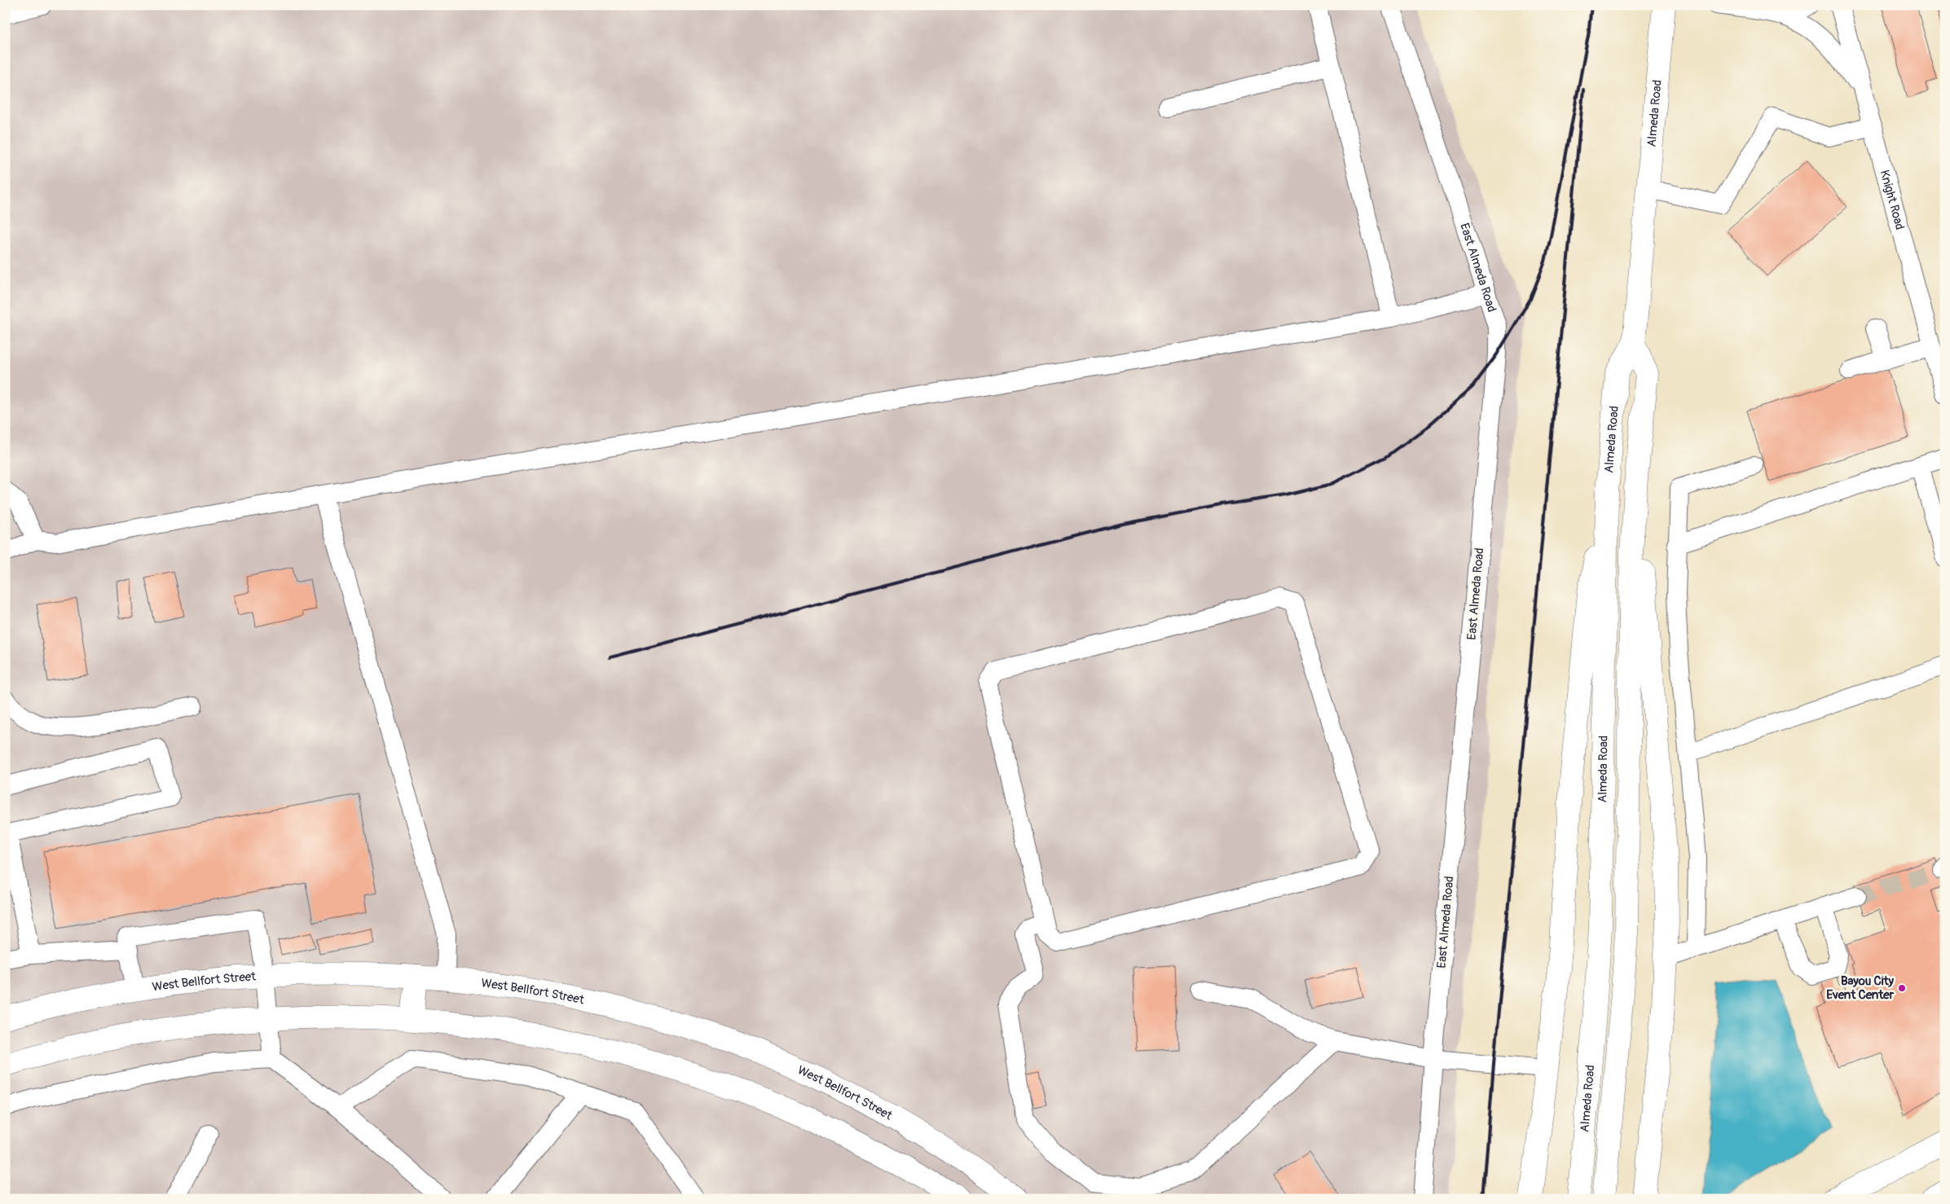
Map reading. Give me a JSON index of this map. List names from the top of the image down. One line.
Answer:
{"streets":{"main road":["Almeda Road","West Bellfort Street"],"street":["Knight Road","East Almeda Road"]},"places":["Bayou City Event Center"]}
